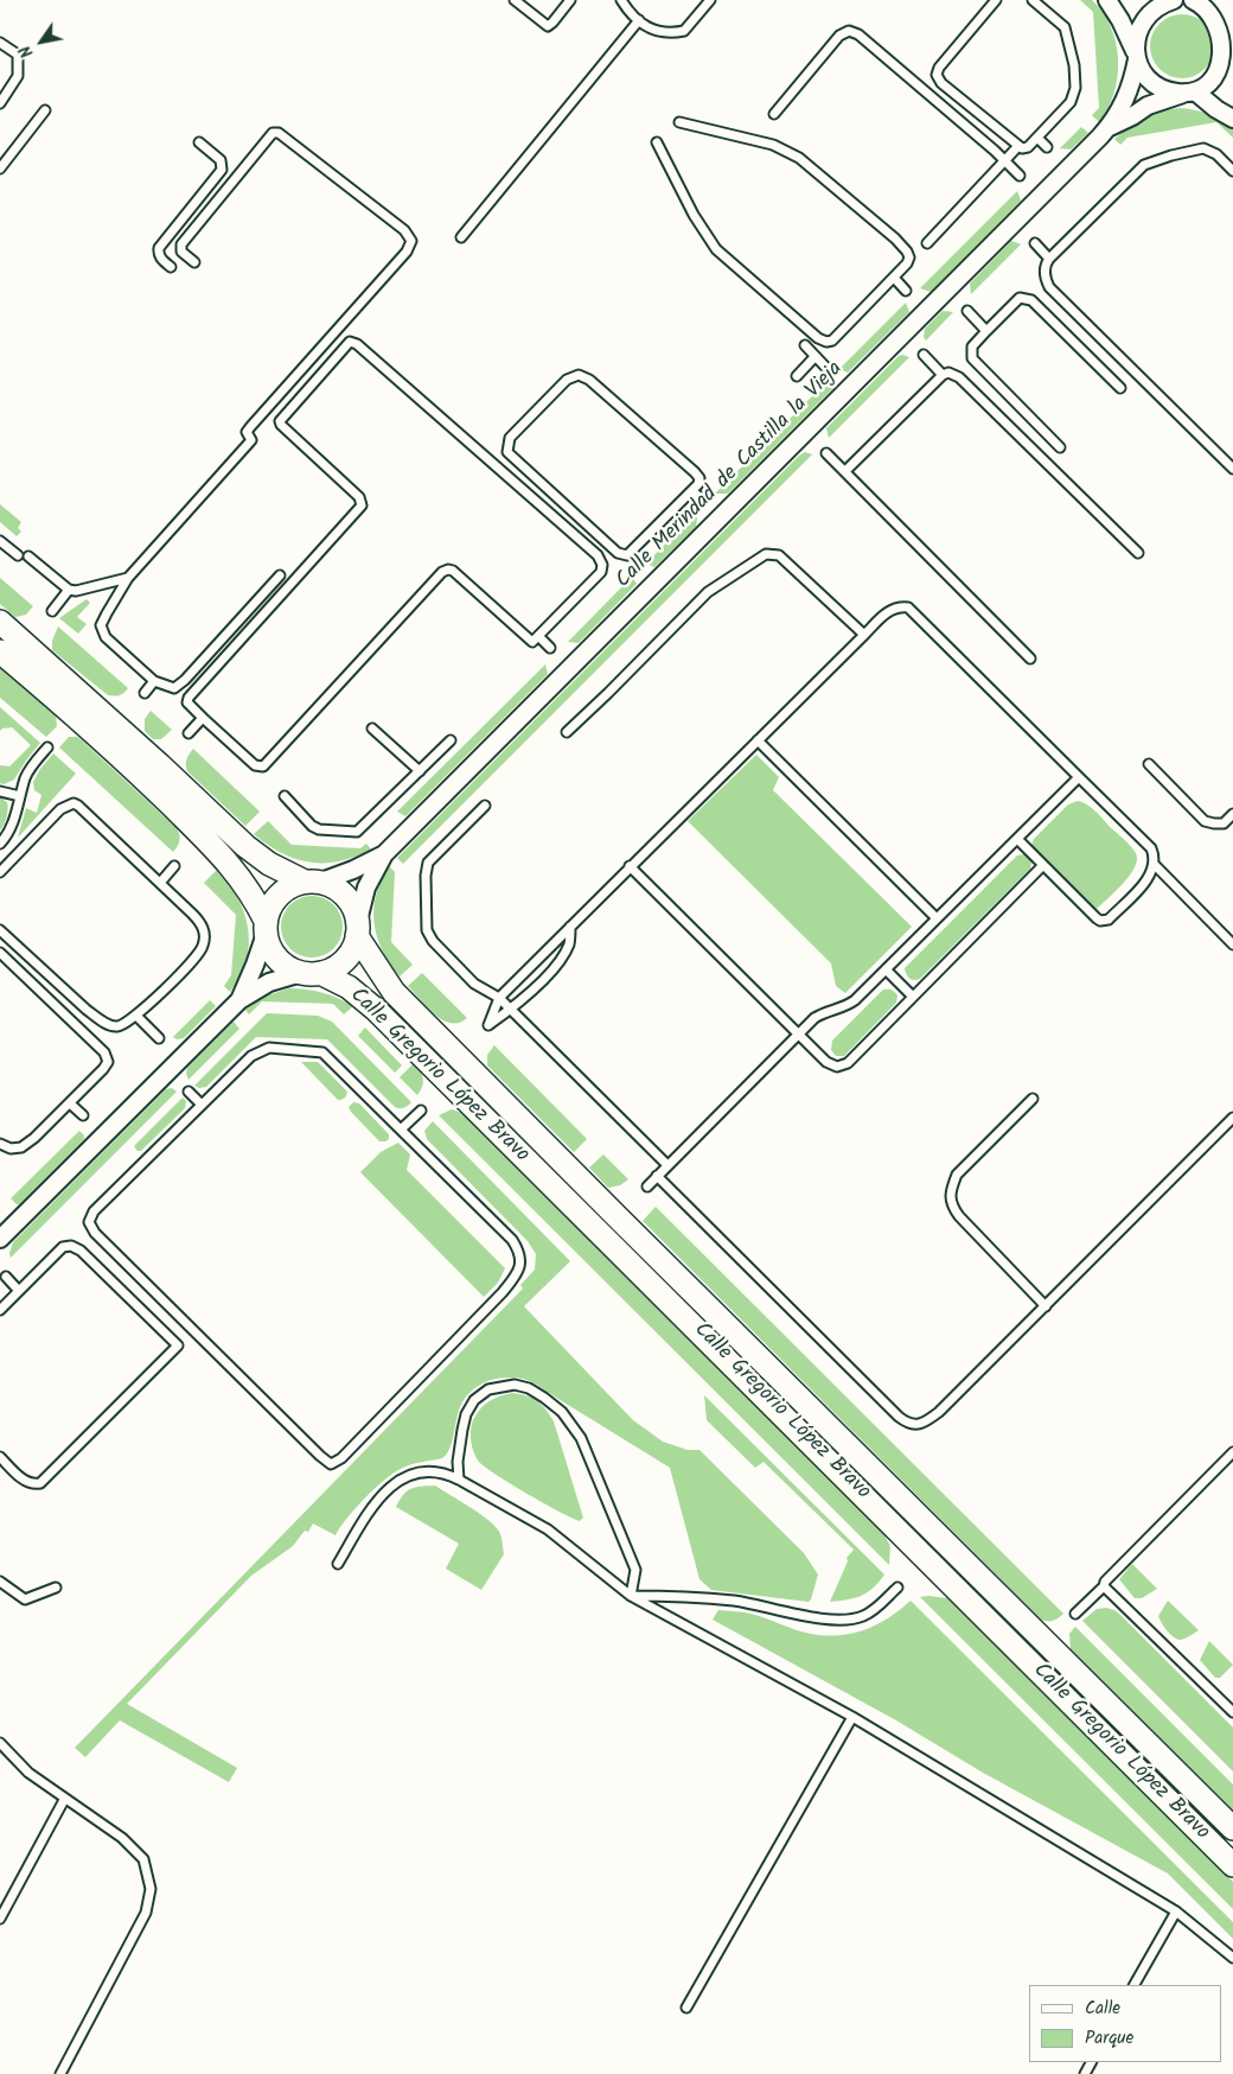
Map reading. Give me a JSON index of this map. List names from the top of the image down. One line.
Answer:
{"streets":{"main road":["Calle Gregorio López Bravo"],"street":["Calle Merindad de Castilla la Vieja"]},"crossings":[["Calle Merindad de Castilla la Vieja","Calle Gregorio López Bravo"]],"legend":["Calle","Parque"],"north":"bottom left"}
